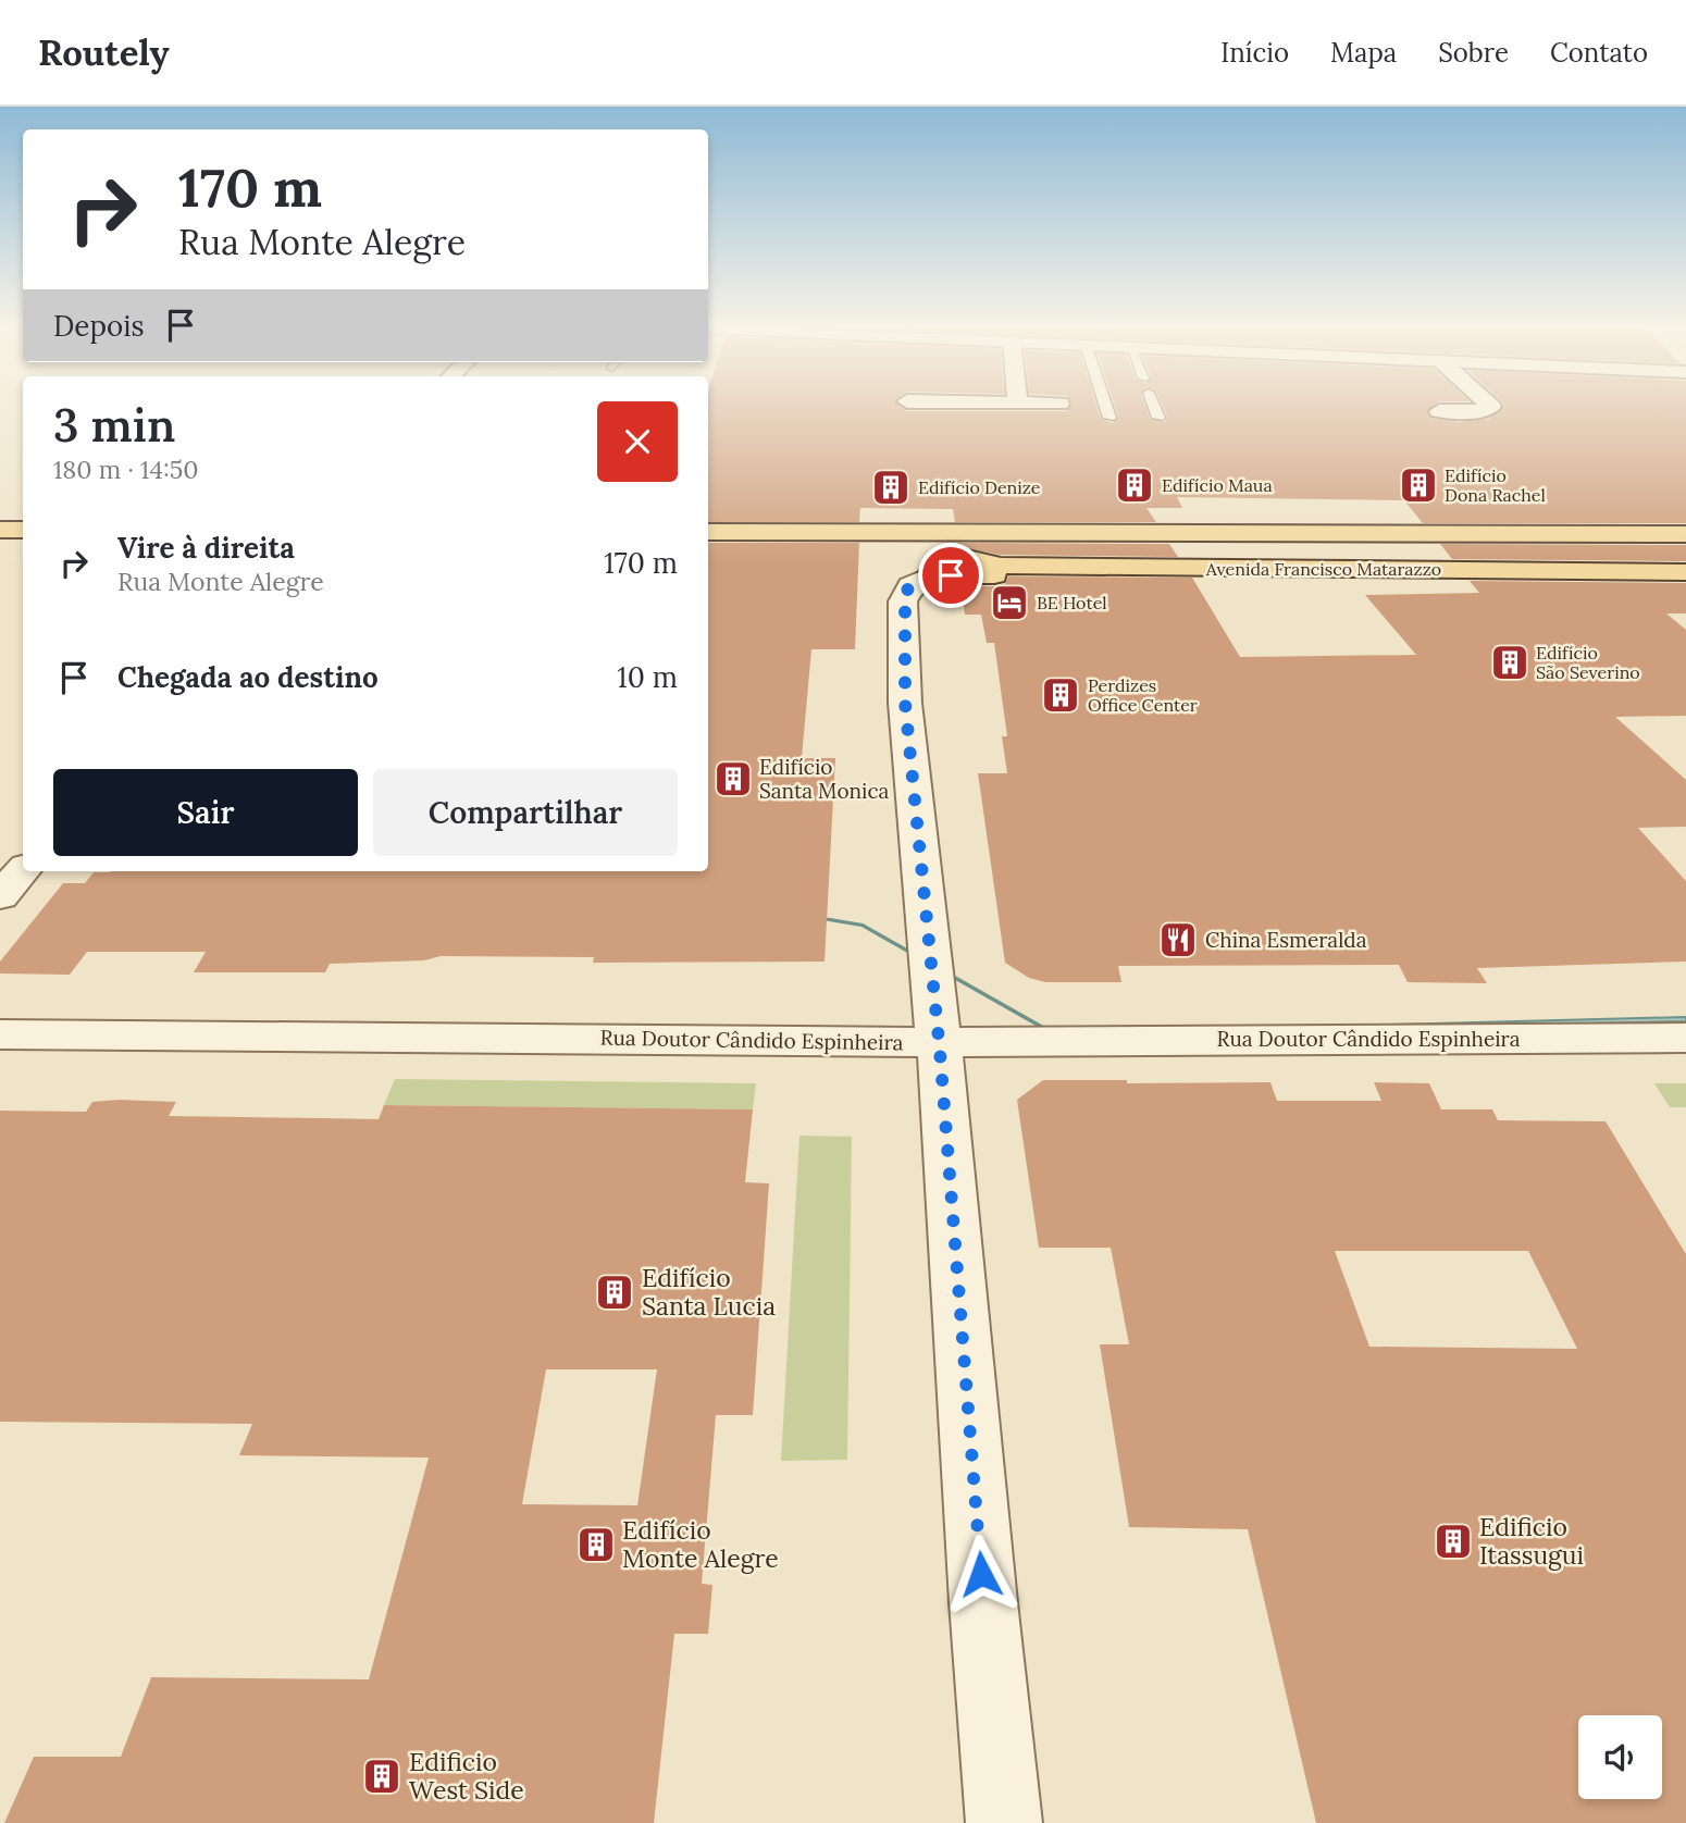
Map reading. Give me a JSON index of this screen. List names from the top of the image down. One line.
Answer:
{"streets":{"main road":["Avenida Francisco Matarazzo"],"street":["Rua Doutor Cândido Espinheira"]},"places":{"building":["Edifício Maua","Edifício Dona Rachel","Edifício Denize","Edifício São Severino","Perdizes Office Center","Edifício Santa Monica","Edifício Santa Lucia","Edificio Itassugui","Edifício Monte Alegre","Edificio West Side"],"hotel":["BE Hotel"],"restaurant":["China Esmeralda"]},"page":{"header":"Routely","nav":["Início","Mapa","Sobre","Contato"],"turn":["170 m","Rua Monte Alegre"],"then":"Depois","heading":["3 min","180 m · 14:50"],"list":[{"name":"Vire à direita","note":"Rua Monte Alegre","value":"170 m"},{"name":"Chegada ao destino","value":"10 m"}],"buttons":["Sair","Compartilhar"]}}
